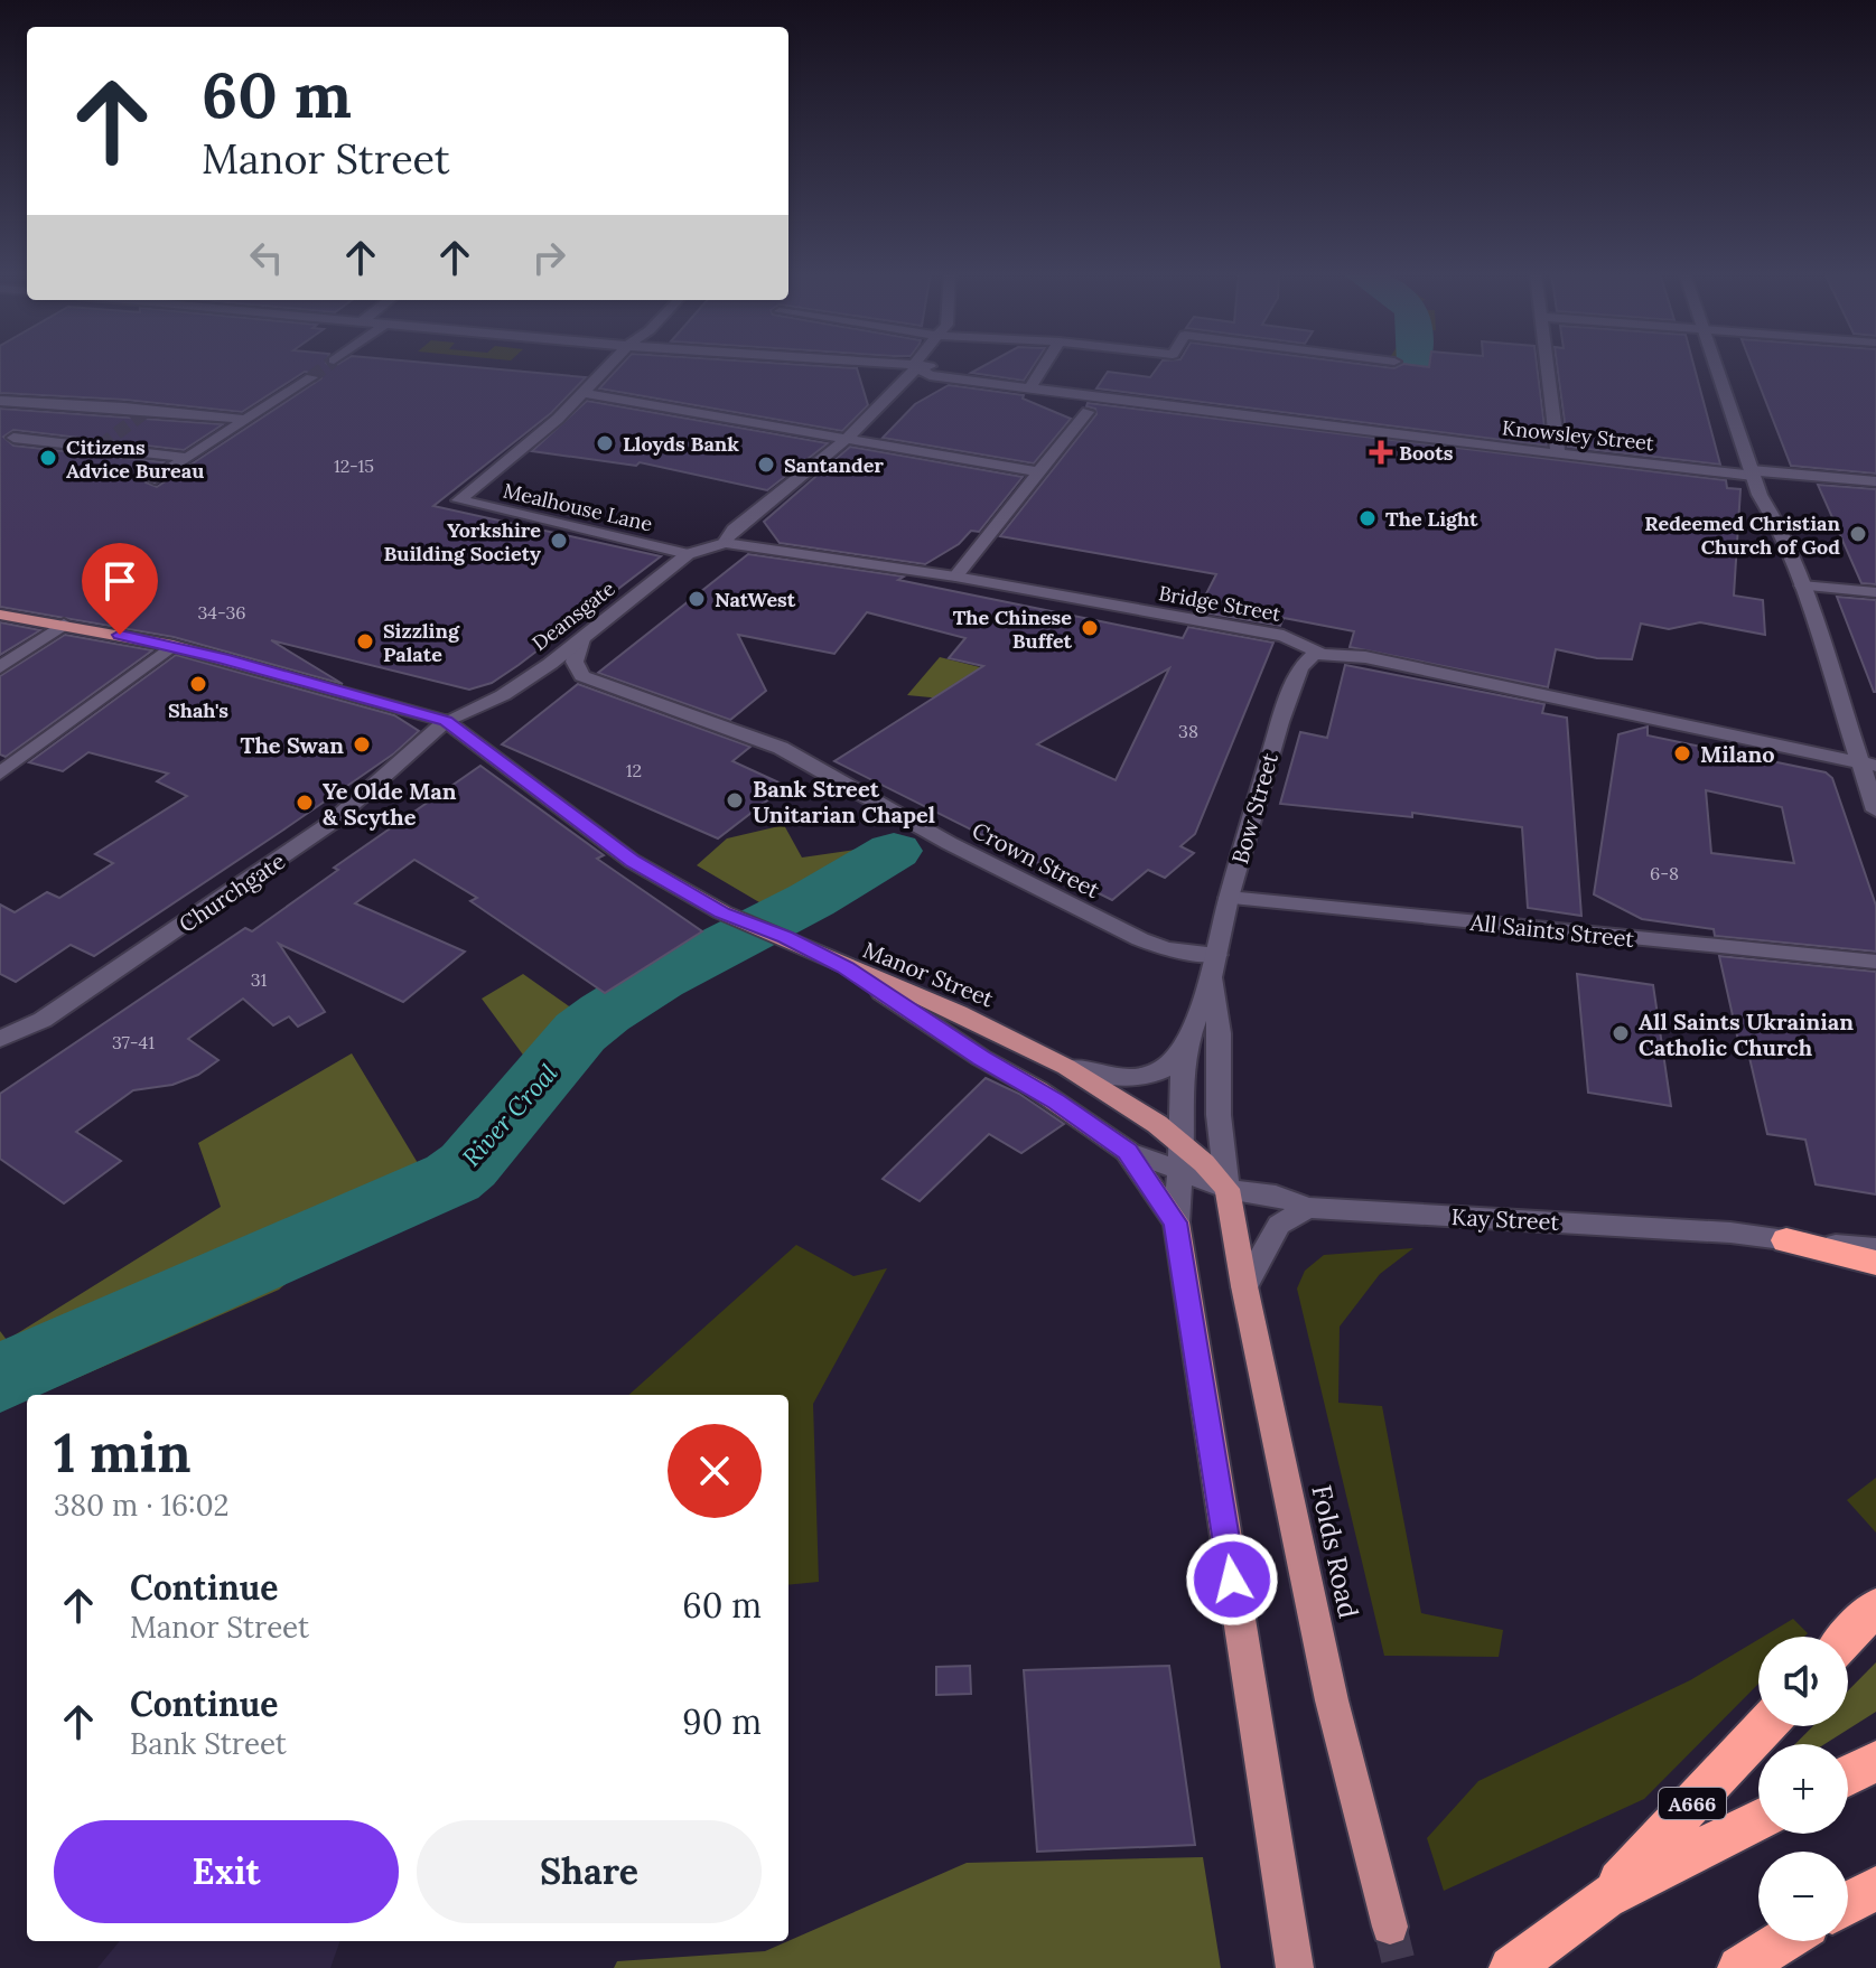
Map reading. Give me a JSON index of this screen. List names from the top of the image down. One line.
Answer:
{"streets":{"highway":["A666"],"main road":["Manor Street","Folds Road"],"street":["Knowsley Street","Mealhouse Lane","Bridge Street","Deansgate","Bow Street","Crown Street","Churchgate","All Saints Street","Kay Street"]},"crossings":[["Mealhouse Lane","Deansgate"],["Bridge Street","Deansgate"],["Bridge Street","Bow Street"],["Deansgate","Crown Street"],["Deansgate","Churchgate"],["Bow Street","Crown Street"],["Bow Street","All Saints Street"],["Bow Street","Manor Street"],["Bow Street","Kay Street"],["Bow Street","Folds Road"],["Manor Street","Kay Street"],["Manor Street","Folds Road"],["Kay Street","Folds Road"]],"water":["River Croal"],"places":{"other":["Lloyds Bank","Citizens Advice Bureau","Santander","The Light","Redeemed Christian Church of God","Yorkshire Building Society","NatWest","The Chinese Buffet","Sizzling Palate","Shah's","The Swan","Milano","Bank Street Unitarian Chapel","Ye Olde Man & Scythe","All Saints Ukrainian Catholic Church"],"health":["Boots"]},"house_numbers":["12-15","34-36","38","12","6-8","31","37-41"],"page":{"turn":["60 m","Manor Street"],"heading":["1 min","380 m · 16:02"],"list":[{"name":"Continue","note":"Manor Street","value":"60 m"},{"name":"Continue","note":"Bank Street","value":"90 m"}],"map_buttons":["+","−"],"buttons":["Exit","Share"]}}
